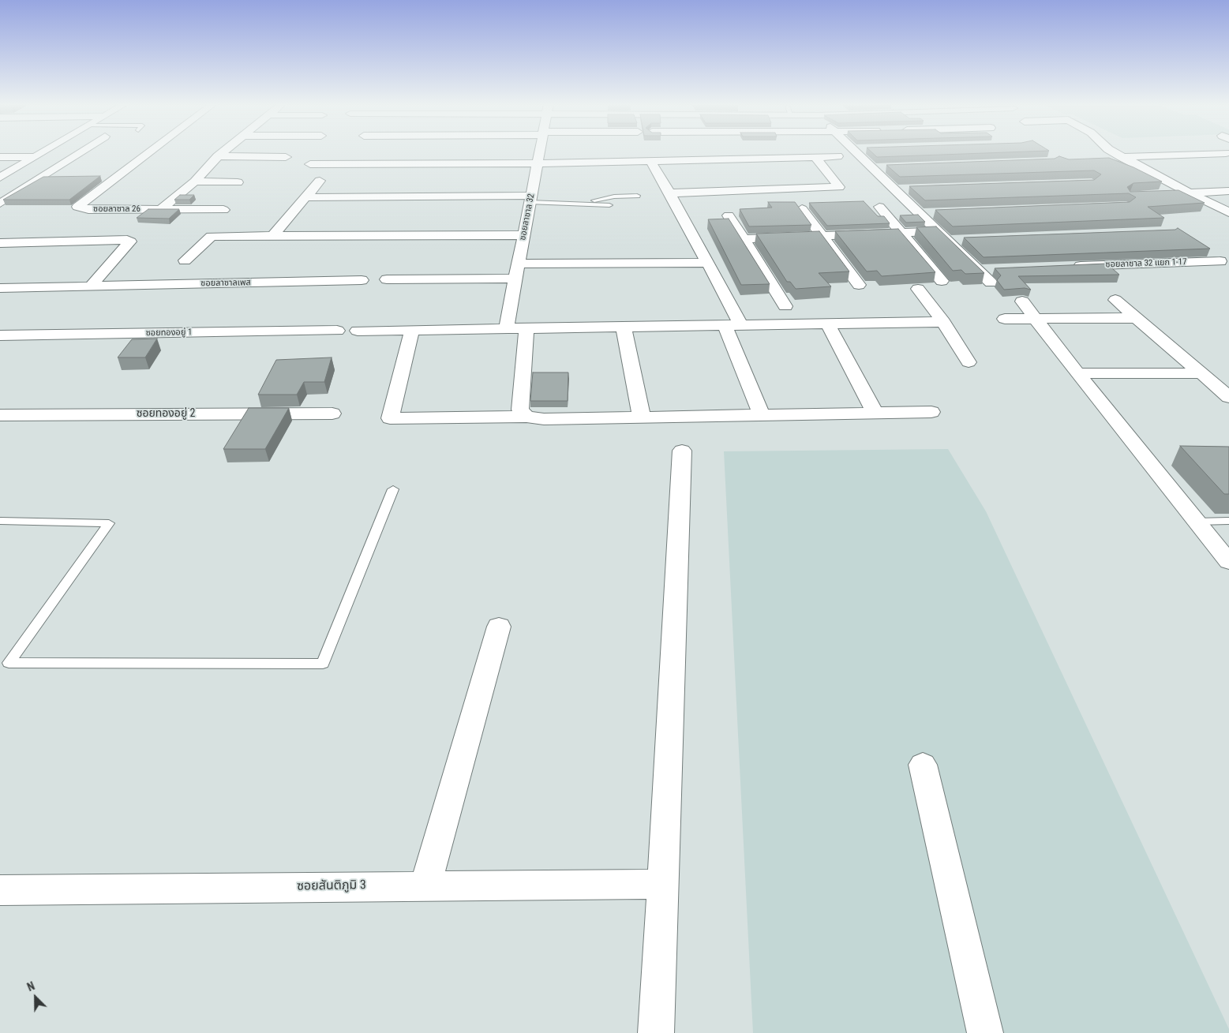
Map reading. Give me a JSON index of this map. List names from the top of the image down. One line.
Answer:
{"streets":{"street":["ซอยลาซาล 26","ซอยลาซาล 32","ซอยลาซาล 32 แยก 1-17","ซอยลาซาลเพส","ซอยทองอยู่ 1","ซอยทองอยู่ 2","ซอยสันติภูมิ 3"]},"north":"top left"}
